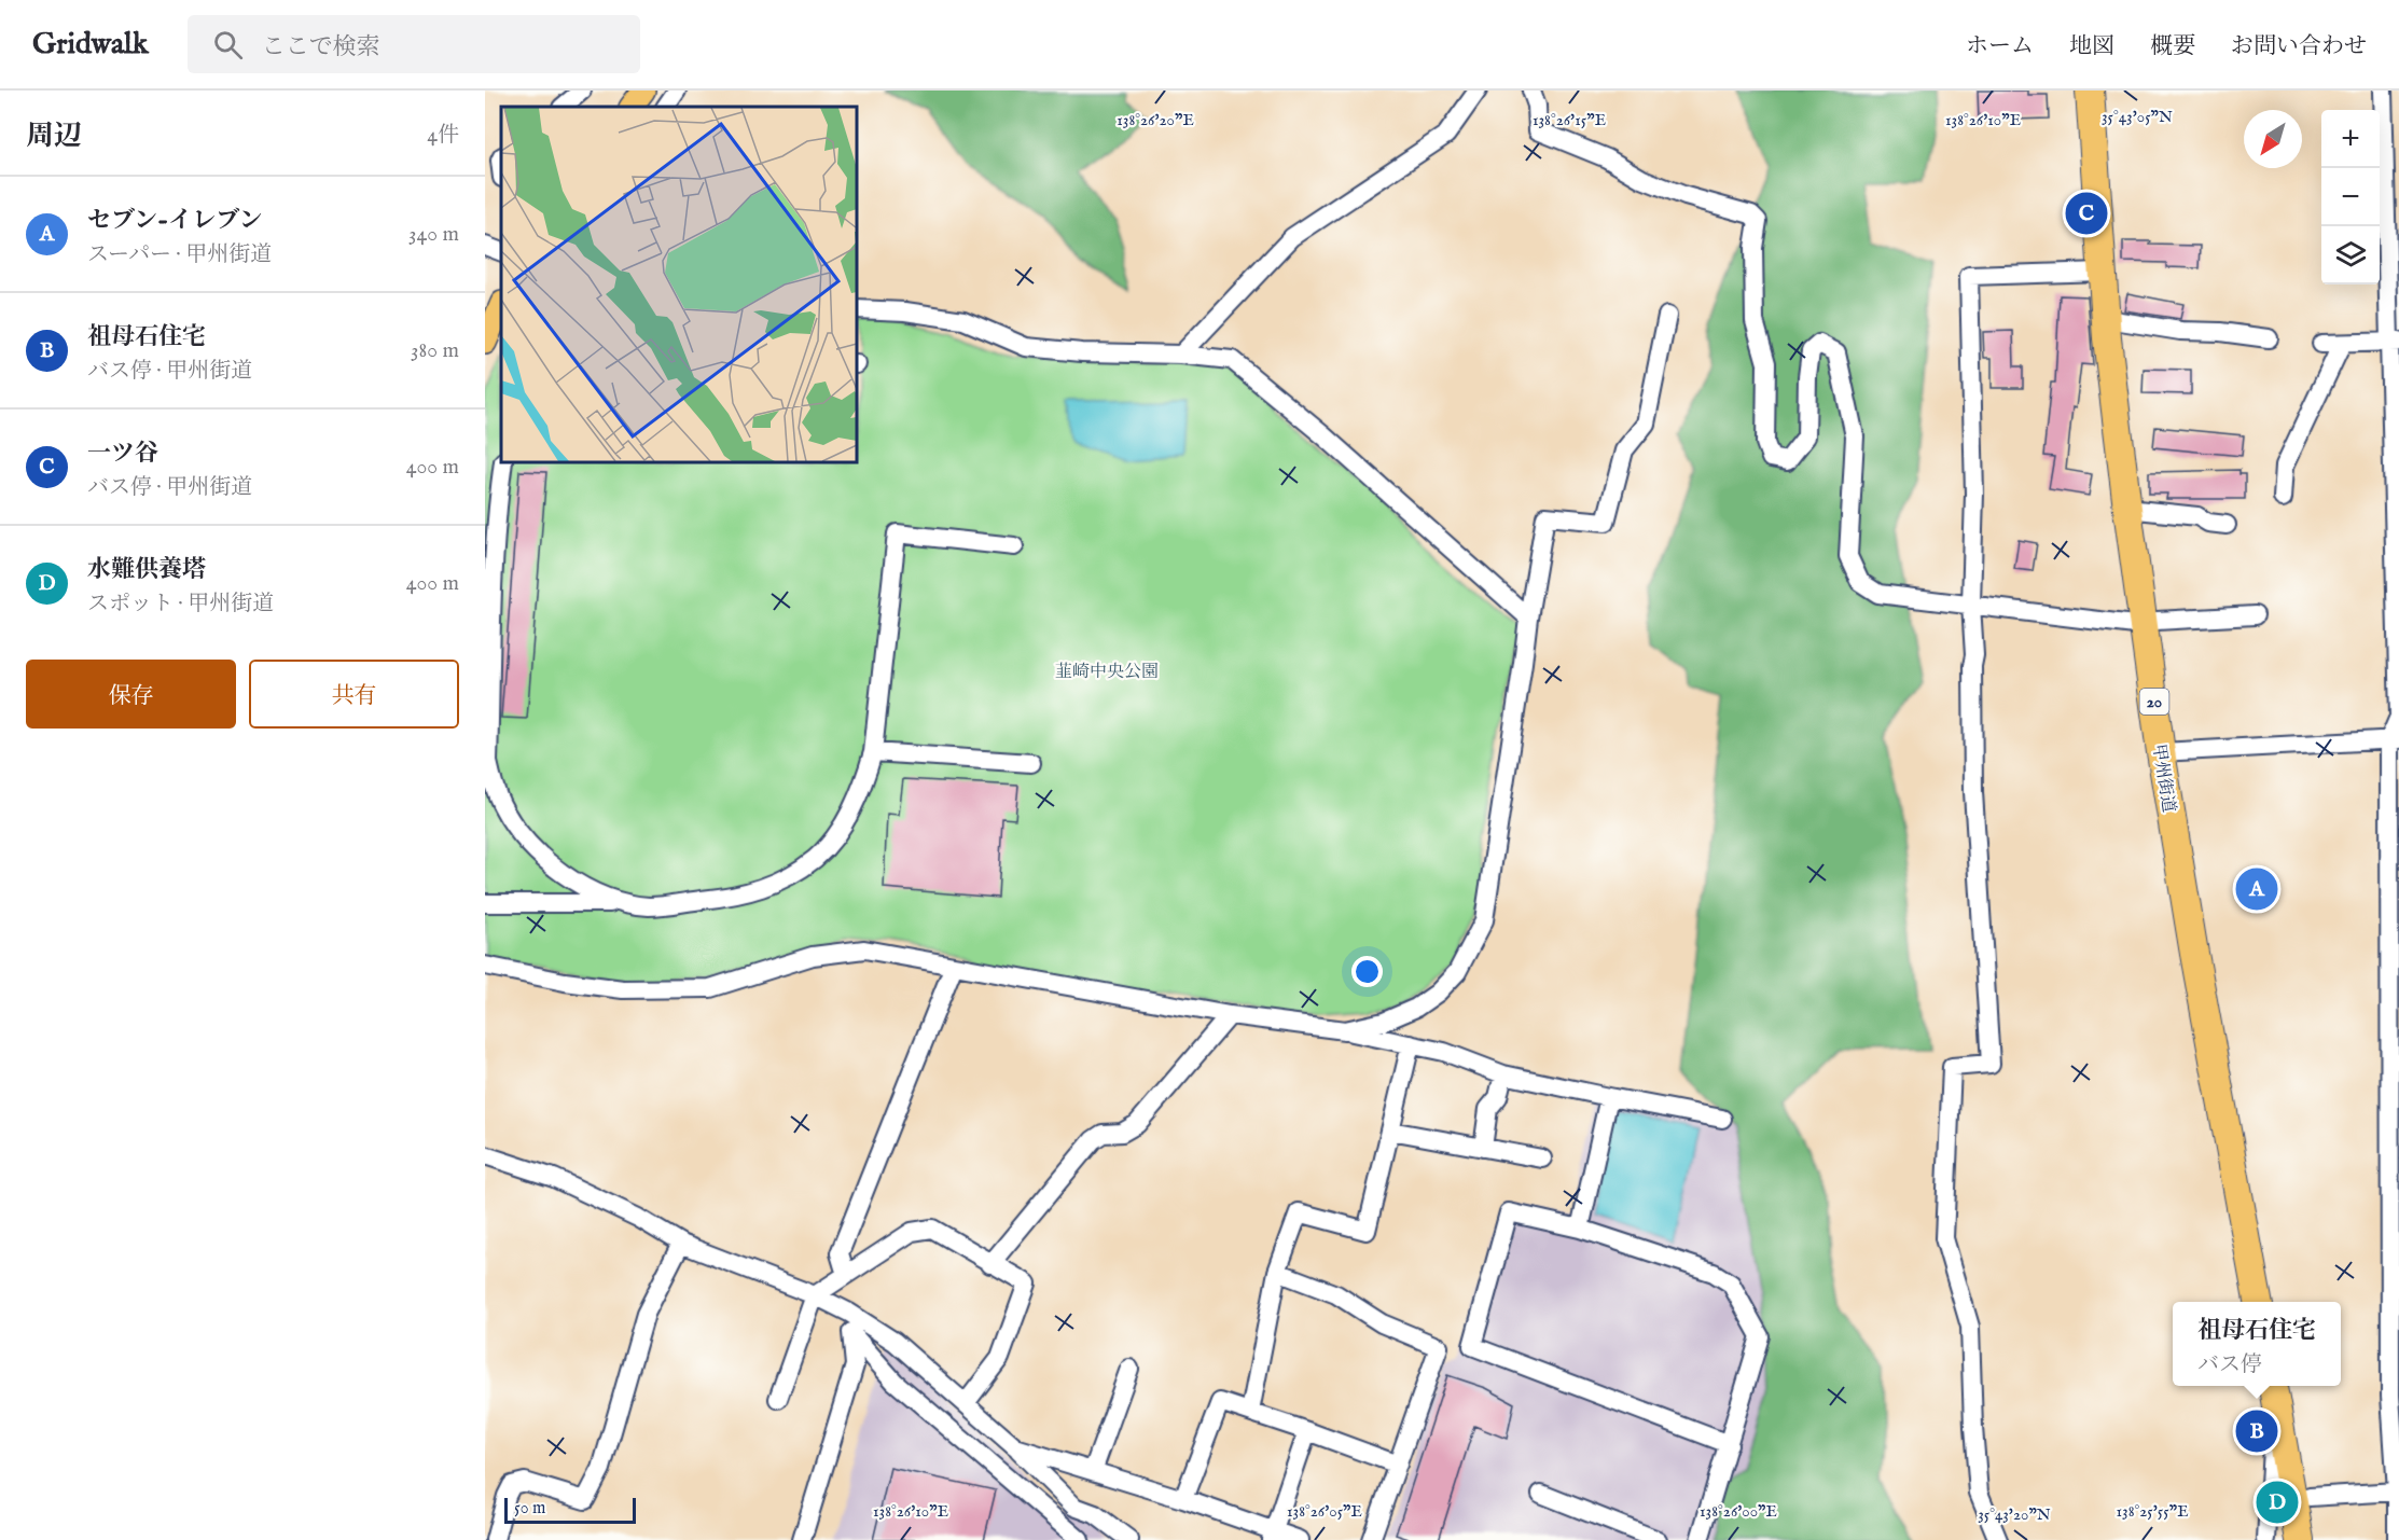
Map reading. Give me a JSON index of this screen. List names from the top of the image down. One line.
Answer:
{"streets":{"highway":["20","甲州街道"]},"parks":["韮崎中央公園"],"scale_bar":"50 m","north":"bottom left","page":{"header":"Gridwalk","search":"ここで検索","nav":["ホーム","地図","概要","お問い合わせ"],"heading":["周辺","4件"],"map_buttons":["+","−"],"list":[{"mark":"A","name":"セブン-イレブン","note":"スーパー · 甲州街道","value":"340 m"},{"mark":"B","name":"祖母石住宅","note":"バス停 · 甲州街道","value":"380 m"},{"mark":"C","name":"一ツ谷","note":"バス停 · 甲州街道","value":"400 m"},{"mark":"D","name":"水難供養塔","note":"スポット · 甲州街道","value":"400 m"}],"pins":["C","A","B","D"],"buttons":["保存","共有"],"popup":["祖母石住宅","バス停"],"scale":"50 m"},"coordinates":["35°43'05\"N","138°26'20\"E","138°26'15\"E","138°26'10\"E","138°26'05\"E","138°26'00\"E","138°25'55\"E","35°43'20\"N"]}
